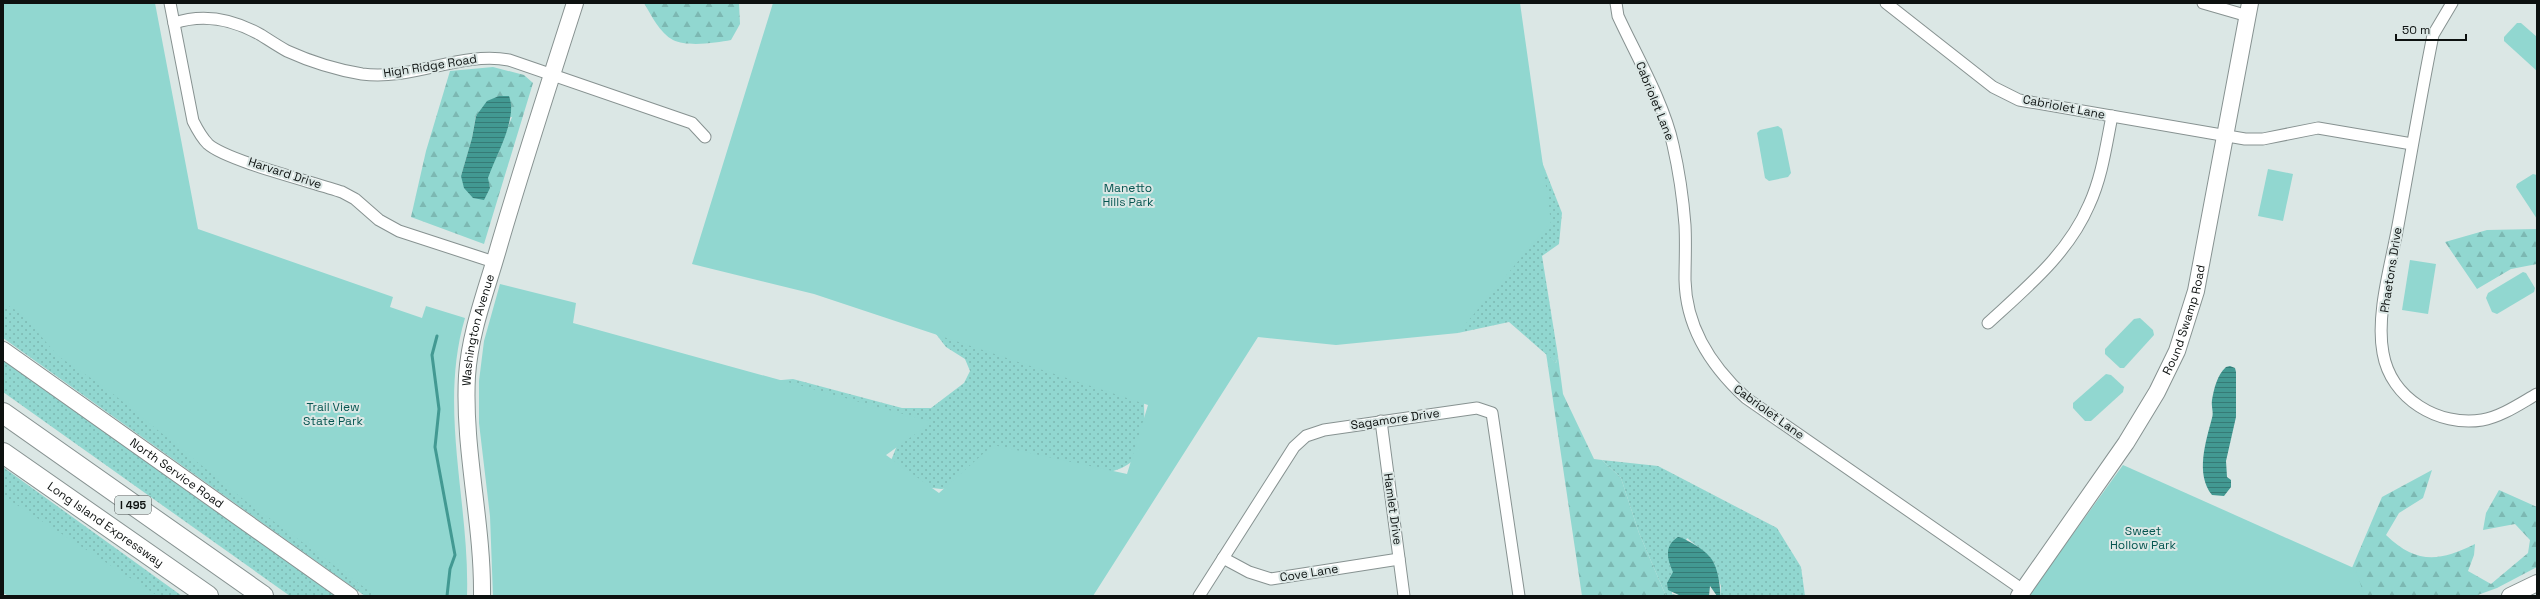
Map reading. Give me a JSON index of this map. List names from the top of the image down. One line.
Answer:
{"streets":{"highway":["I 495","Long Island Expressway"],"main road":["Round Swamp Road","Washington Avenue","North Service Road"],"street":["High Ridge Road","Cabriolet Lane","Harvard Drive","Phaetons Drive","Sagamore Drive","Hamlet Drive","Cove Lane"]},"crossings":[["High Ridge Road","Harvard Drive"],["High Ridge Road","Washington Avenue"],["Cabriolet Lane","Phaetons Drive"],["Cabriolet Lane","Round Swamp Road"],["Harvard Drive","Washington Avenue"],["Sagamore Drive","Hamlet Drive"],["Sagamore Drive","Cove Lane"],["Hamlet Drive","Cove Lane"]],"parks":["Manetto Hills Park","Trail View State Park","Sweet Hollow Park"],"scale_bar":"50 m"}
